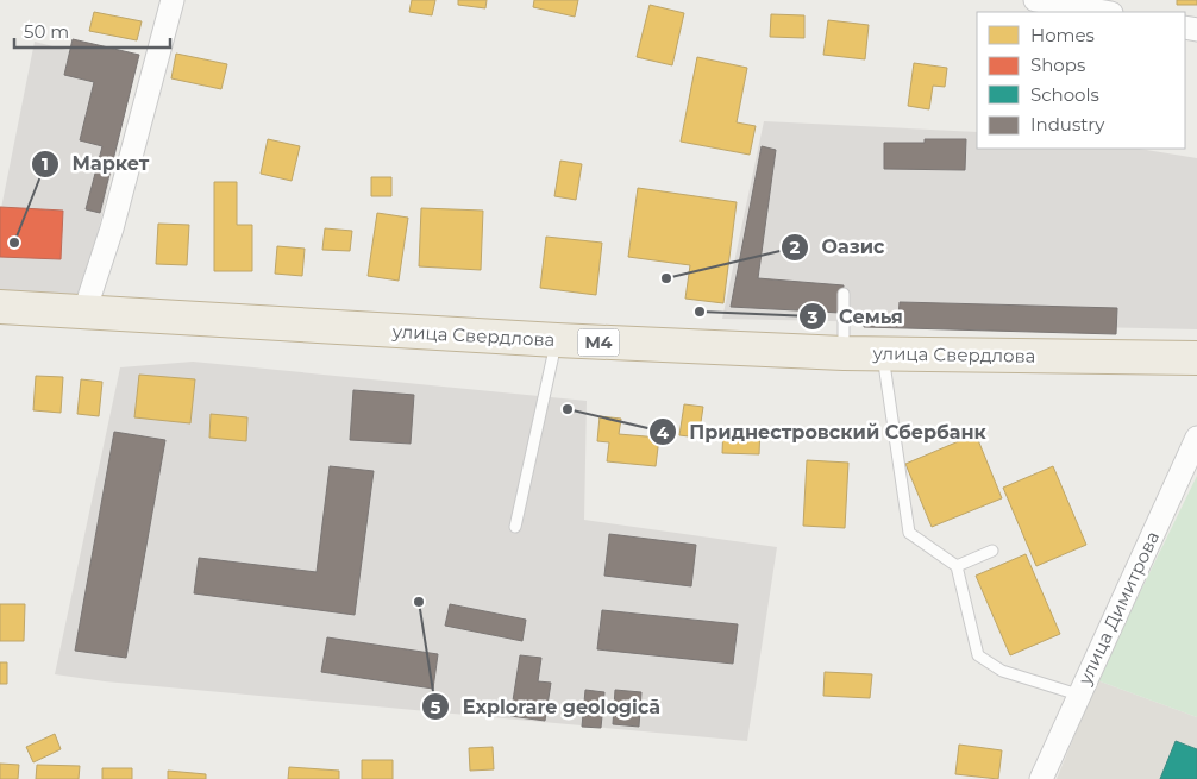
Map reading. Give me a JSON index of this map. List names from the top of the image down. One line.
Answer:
{"streets":{"highway":["улица Свердлова","M4"],"street":["улица Димитрова"]},"places":["Маркет","Оазис","Семья","Приднестровский Сбербанк","Explorare geologică"],"legend":["Homes","Shops","Schools","Industry"],"scale_bar":"50 m"}
